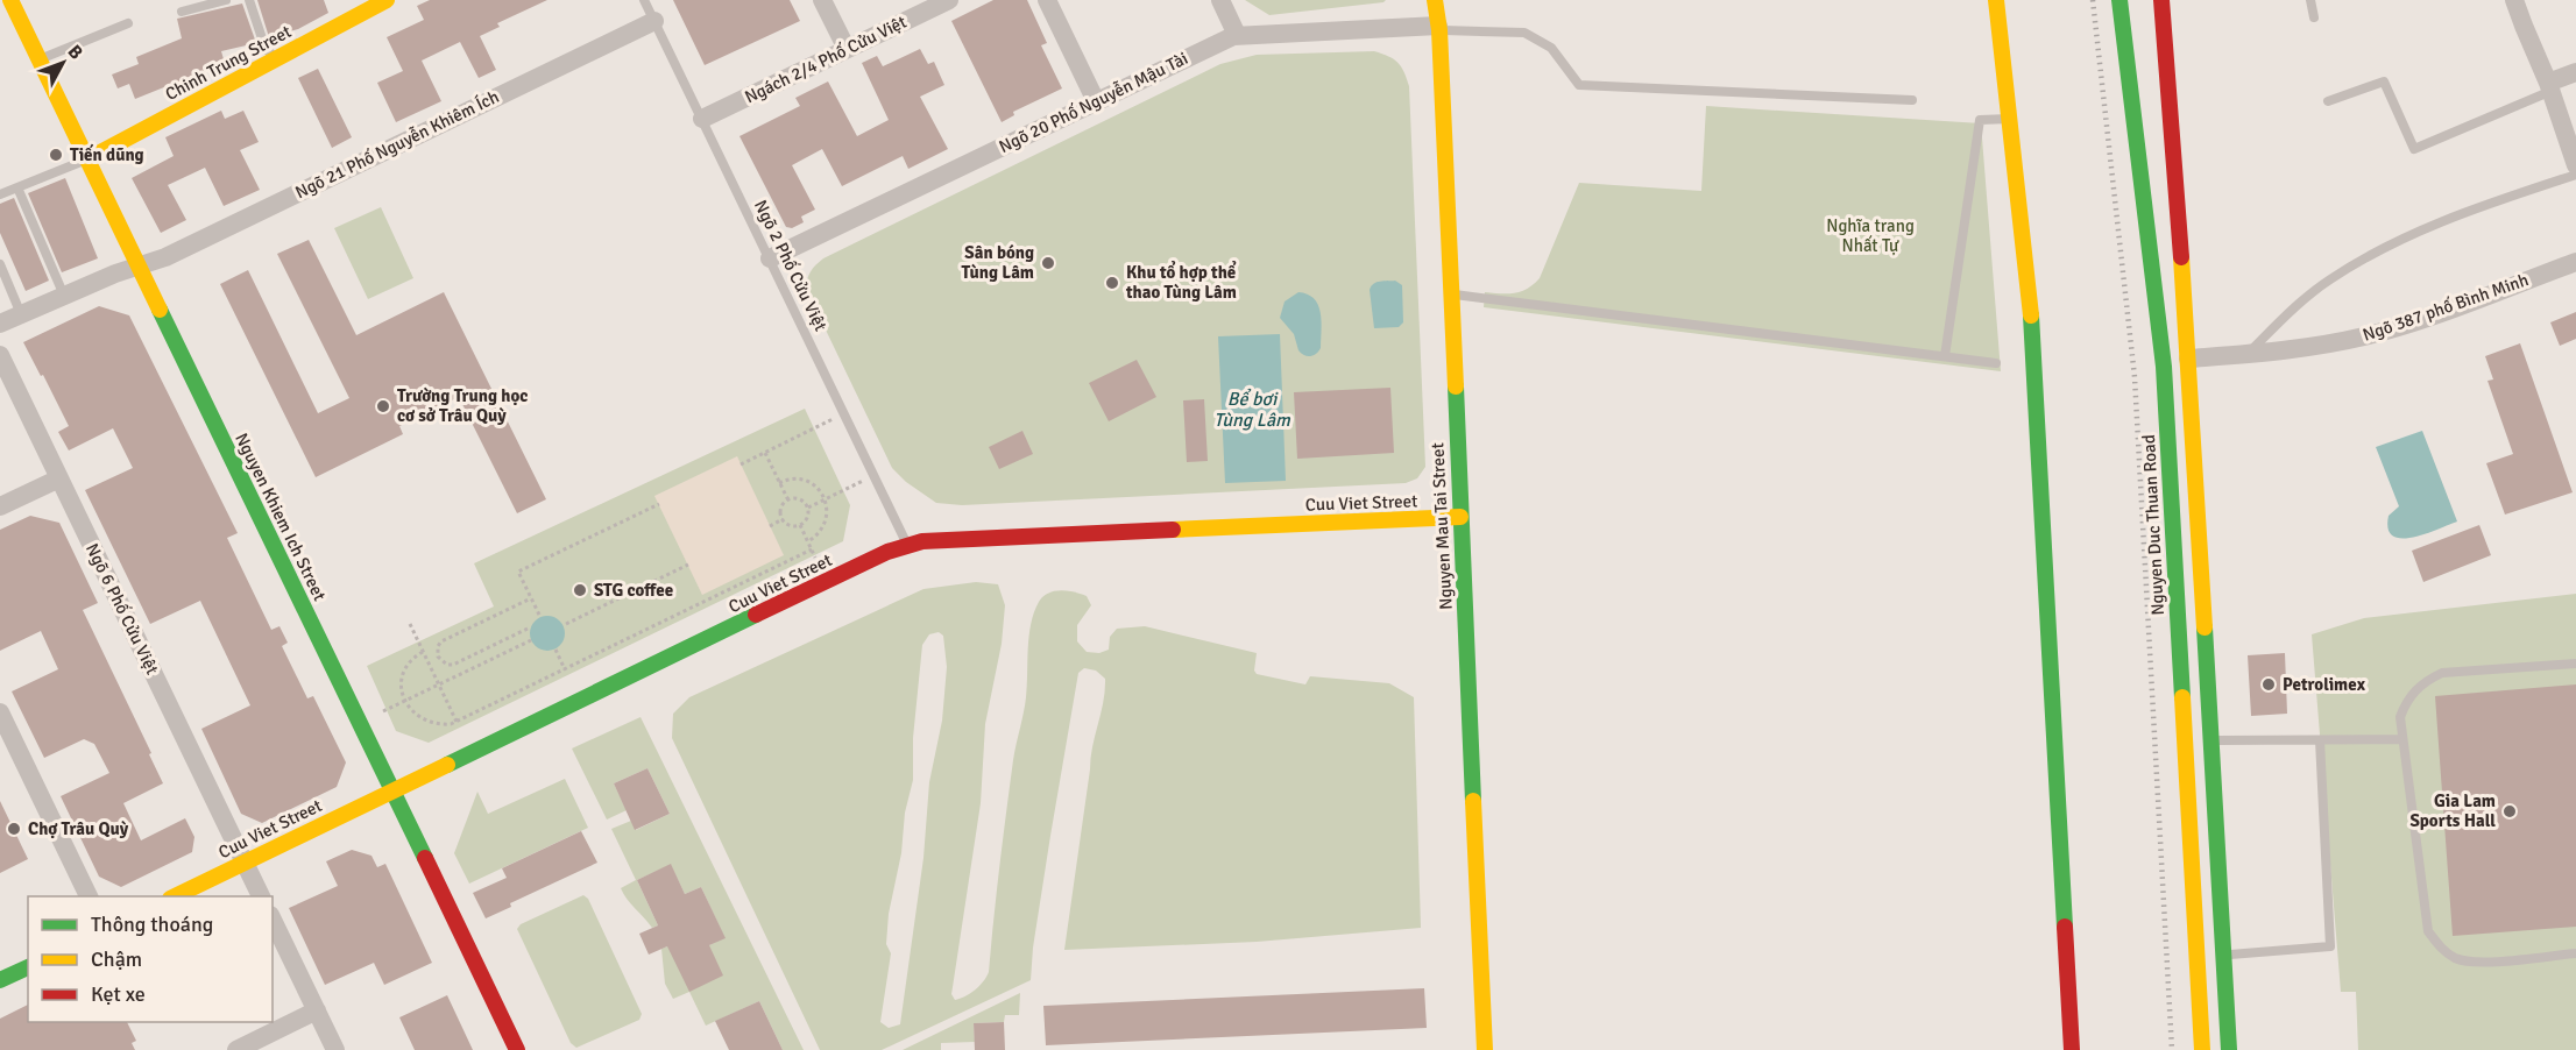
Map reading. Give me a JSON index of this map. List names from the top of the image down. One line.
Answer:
{"streets":{"main road":["Chinh Trung Street","Cuu Viet Street","Nguyen Khiem Ich Street","Nguyen Duc Thuan Road","Nguyen Mau Tai Street"],"street":["Ngách 2/4 Phố Cửu Việt","Ngõ 20 Phố Nguyễn Mậu Tài","Ngõ 21 Phố Nguyễn Khiêm Ích","Ngõ 387 phố Bình Minh","Ngõ 6 Phố Cửu Việt"],"lane":["Ngõ 2 Phố Cửu Việt"]},"crossings":[["Ngách 2/4 Phố Cửu Việt","Ngõ 2 Phố Cửu Việt"],["Chinh Trung Street","Nguyen Khiem Ich Street"],["Ngõ 20 Phố Nguyễn Mậu Tài","Ngõ 2 Phố Cửu Việt"],["Ngõ 20 Phố Nguyễn Mậu Tài","Nguyen Mau Tai Street"],["Ngõ 21 Phố Nguyễn Khiêm Ích","Ngõ 2 Phố Cửu Việt"],["Ngõ 21 Phố Nguyễn Khiêm Ích","Nguyen Khiem Ich Street"],["Ngõ 2 Phố Cửu Việt","Cuu Viet Street"],["Cuu Viet Street","Nguyen Khiem Ich Street"],["Cuu Viet Street","Nguyen Mau Tai Street"],["Cuu Viet Street","Ngõ 6 Phố Cửu Việt"]],"water":["Bể bơi Tùng Lâm"],"parks":["Nghĩa trang Nhất Tự"],"places":["Tiến dũng","Sân bóng Tùng Lâm","Khu tổ hợp thể thao Tùng Lâm","Trường Trung học cơ sở Trâu Quỳ","STG coffee","Petrolimex","Gia Lam Sports Hall","Chợ Trâu Quỳ"],"legend":["Thông thoáng","Chậm","Kẹt xe"],"north":"top right"}
